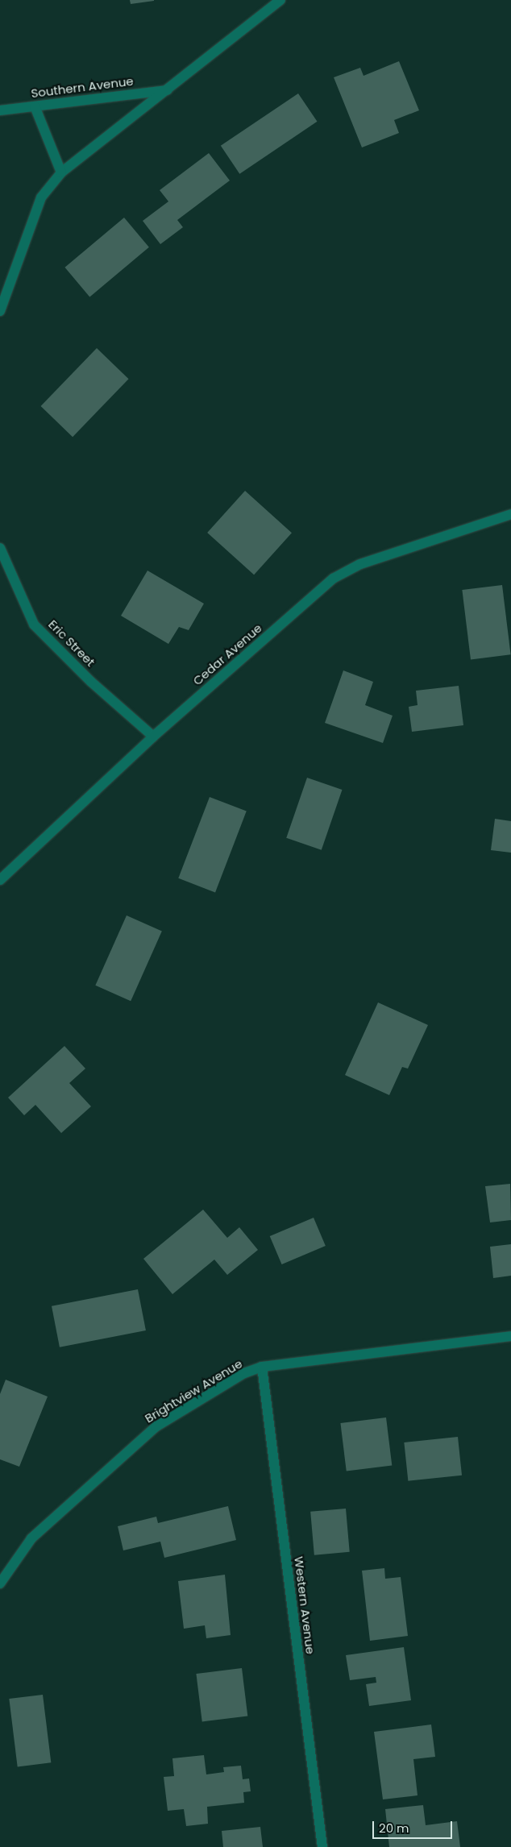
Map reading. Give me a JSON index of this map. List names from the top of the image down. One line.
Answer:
{"streets":{"street":["Southern Avenue","Eric Street","Cedar Avenue","Brightview Avenue","Western Avenue"]},"crossings":[["Eric Street","Cedar Avenue"],["Brightview Avenue","Western Avenue"]],"scale_bar":"20 m"}
